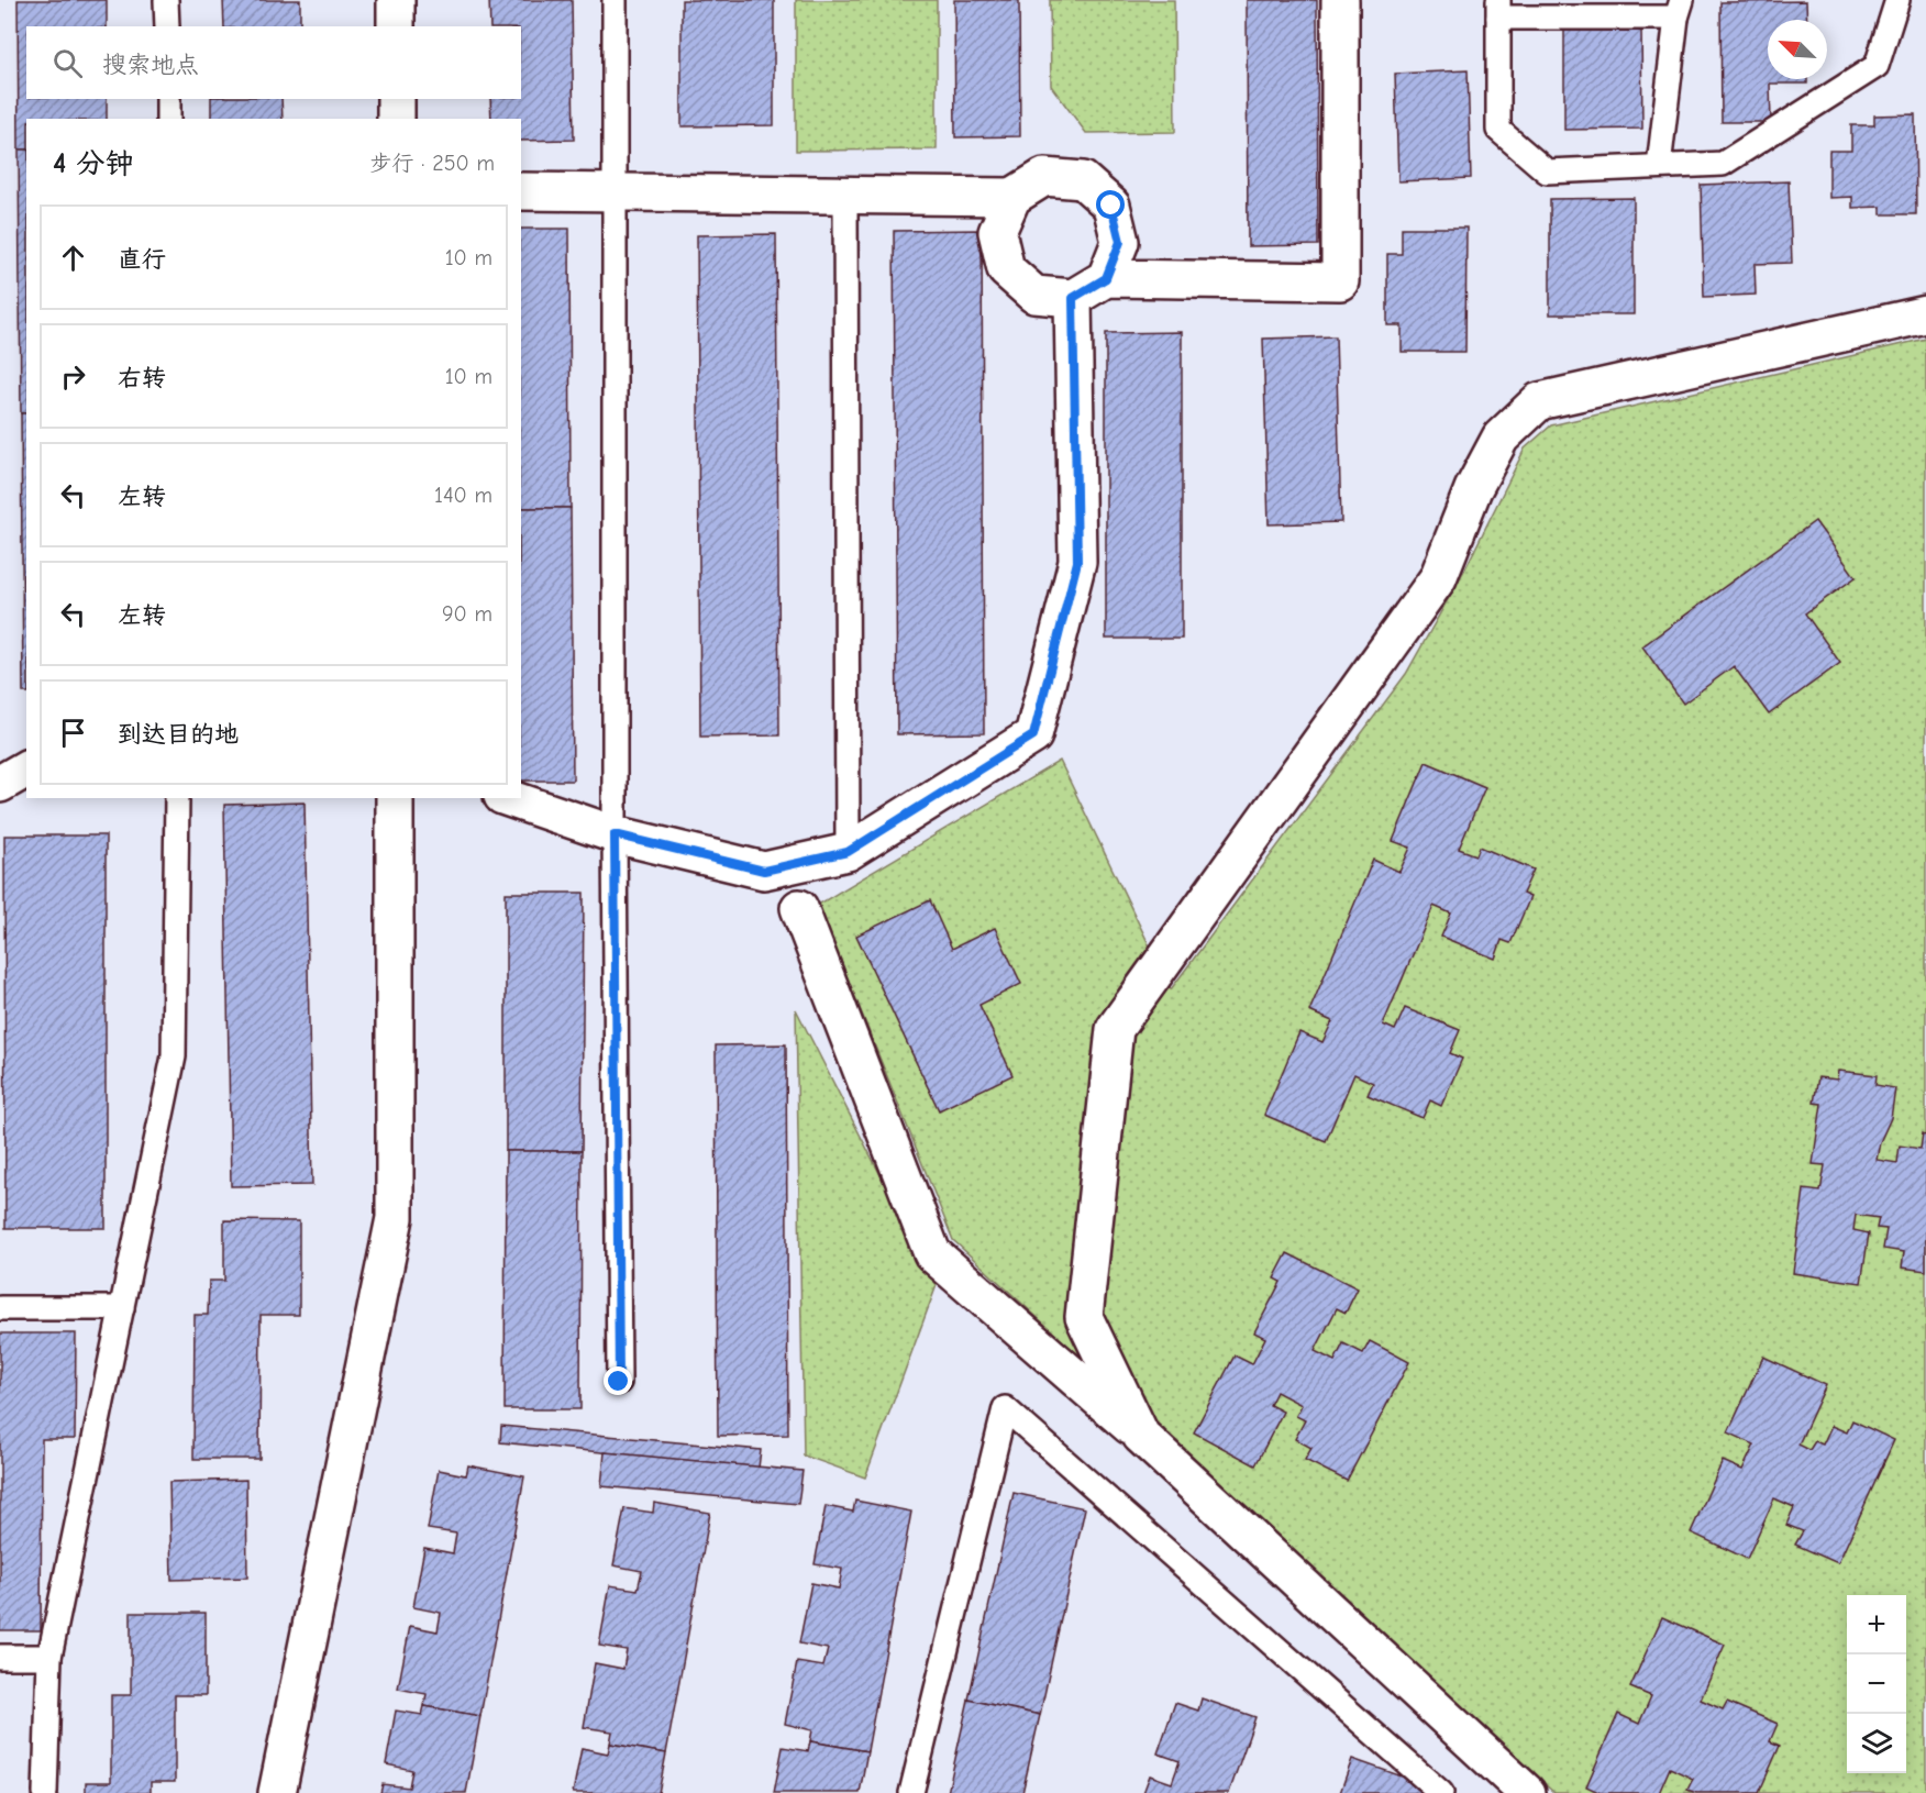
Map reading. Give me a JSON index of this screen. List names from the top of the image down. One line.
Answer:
{"north":"top left","page":{"search":"搜索地点","heading":["4 分钟","步行 · 250 m"],"list":[["直行","10 m"],["右转","10 m"],["左转","140 m"],["左转","90 m"],"到达目的地"],"map_buttons":["+","−"]}}
